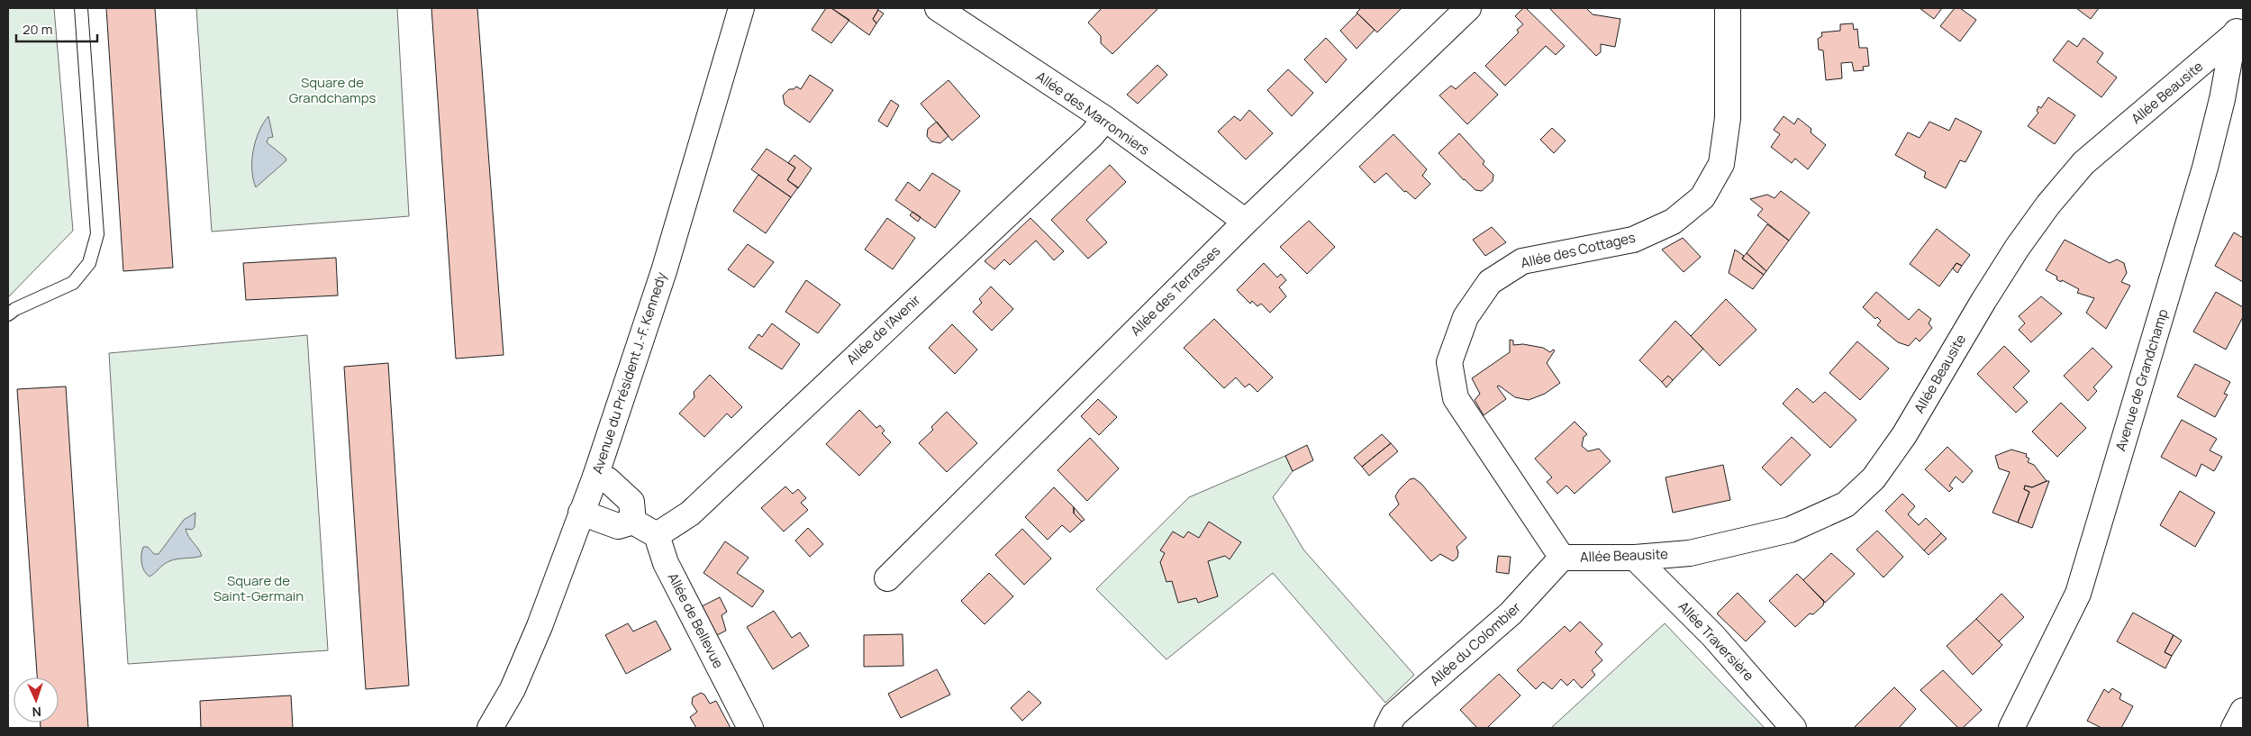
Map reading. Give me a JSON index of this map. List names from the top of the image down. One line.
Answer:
{"streets":{"street":["Allée Beausite","Allée des Marronniers","Allée des Cottages","Allée des Terrasses","Allée de l'Avenir","Avenue du Président J.-F. Kennedy","Avenue de Grandchamp","Allée de Bellevue","Allée Traversière","Allée du Colombier"]},"crossings":[["Allée Beausite","Allée des Cottages"],["Allée Beausite","Avenue de Grandchamp"],["Allée Beausite","Allée Traversière"],["Allée Beausite","Allée du Colombier"],["Allée des Marronniers","Allée des Terrasses"],["Allée des Marronniers","Allée de l'Avenir"],["Allée des Cottages","Allée du Colombier"],["Allée de l'Avenir","Allée de Bellevue"]],"parks":["Square de Grandchamps","Square de Saint-Germain"],"scale_bar":"20 m","north":"bottom"}
